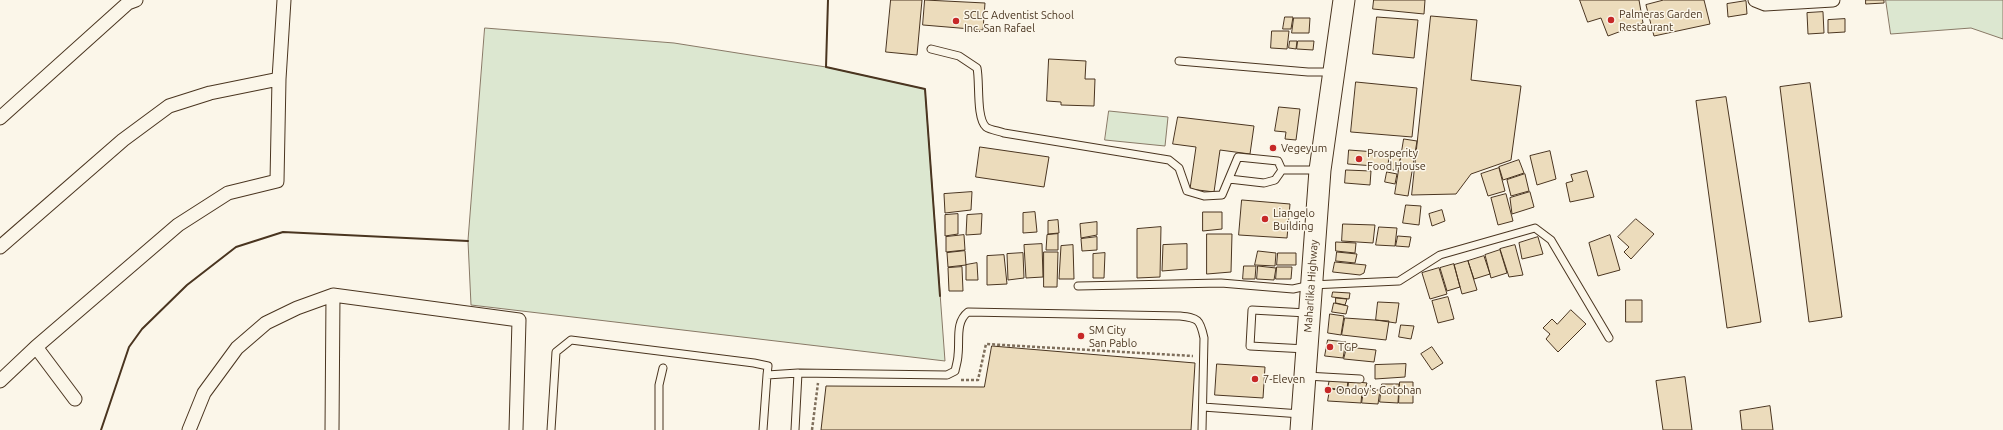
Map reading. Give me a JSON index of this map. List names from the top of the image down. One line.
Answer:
{"streets":{"main road":["Maharlika Highway"]},"places":["Palmeras Garden Restaurant","SCLC Adventist School Inc. San Rafael","Vegeyum","Prosperity Food House","Liangelo Building","SM City San Pablo","TGP","7-Eleven","Ondoy's Gotohan"]}
